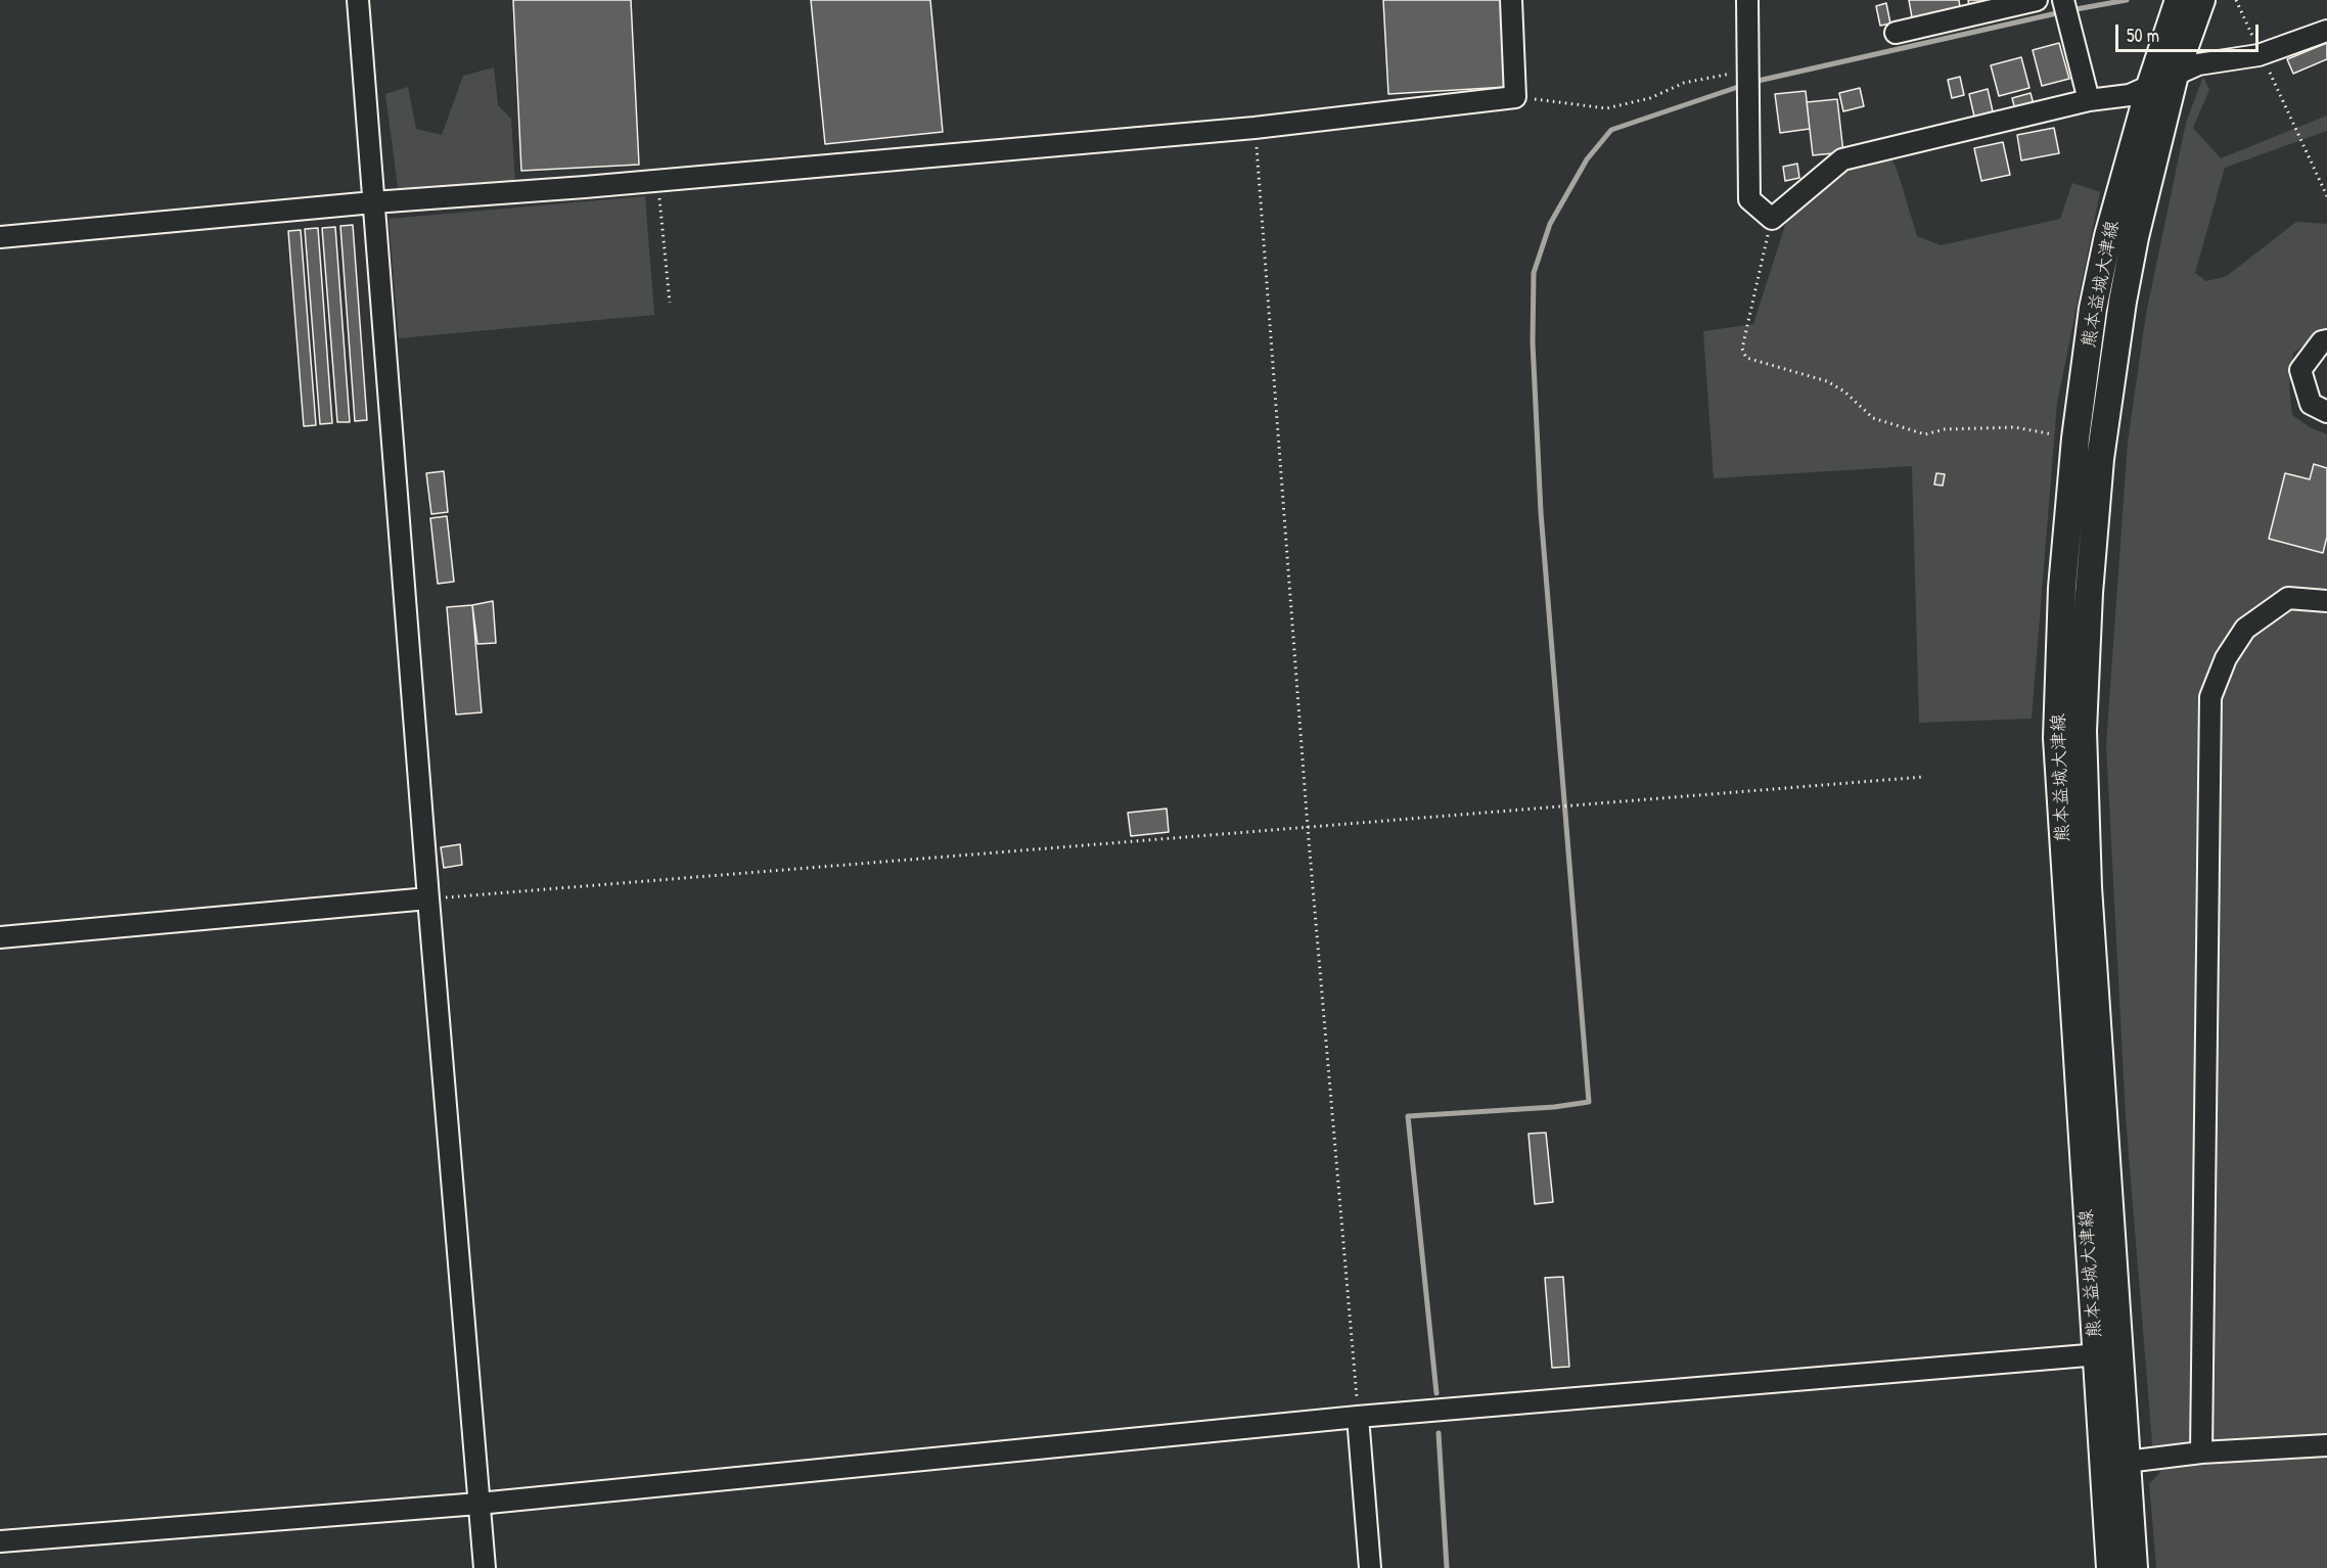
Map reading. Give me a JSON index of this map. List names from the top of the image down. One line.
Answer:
{"streets":{"main road":["熊本益城大津線"]},"scale_bar":"50 m"}
